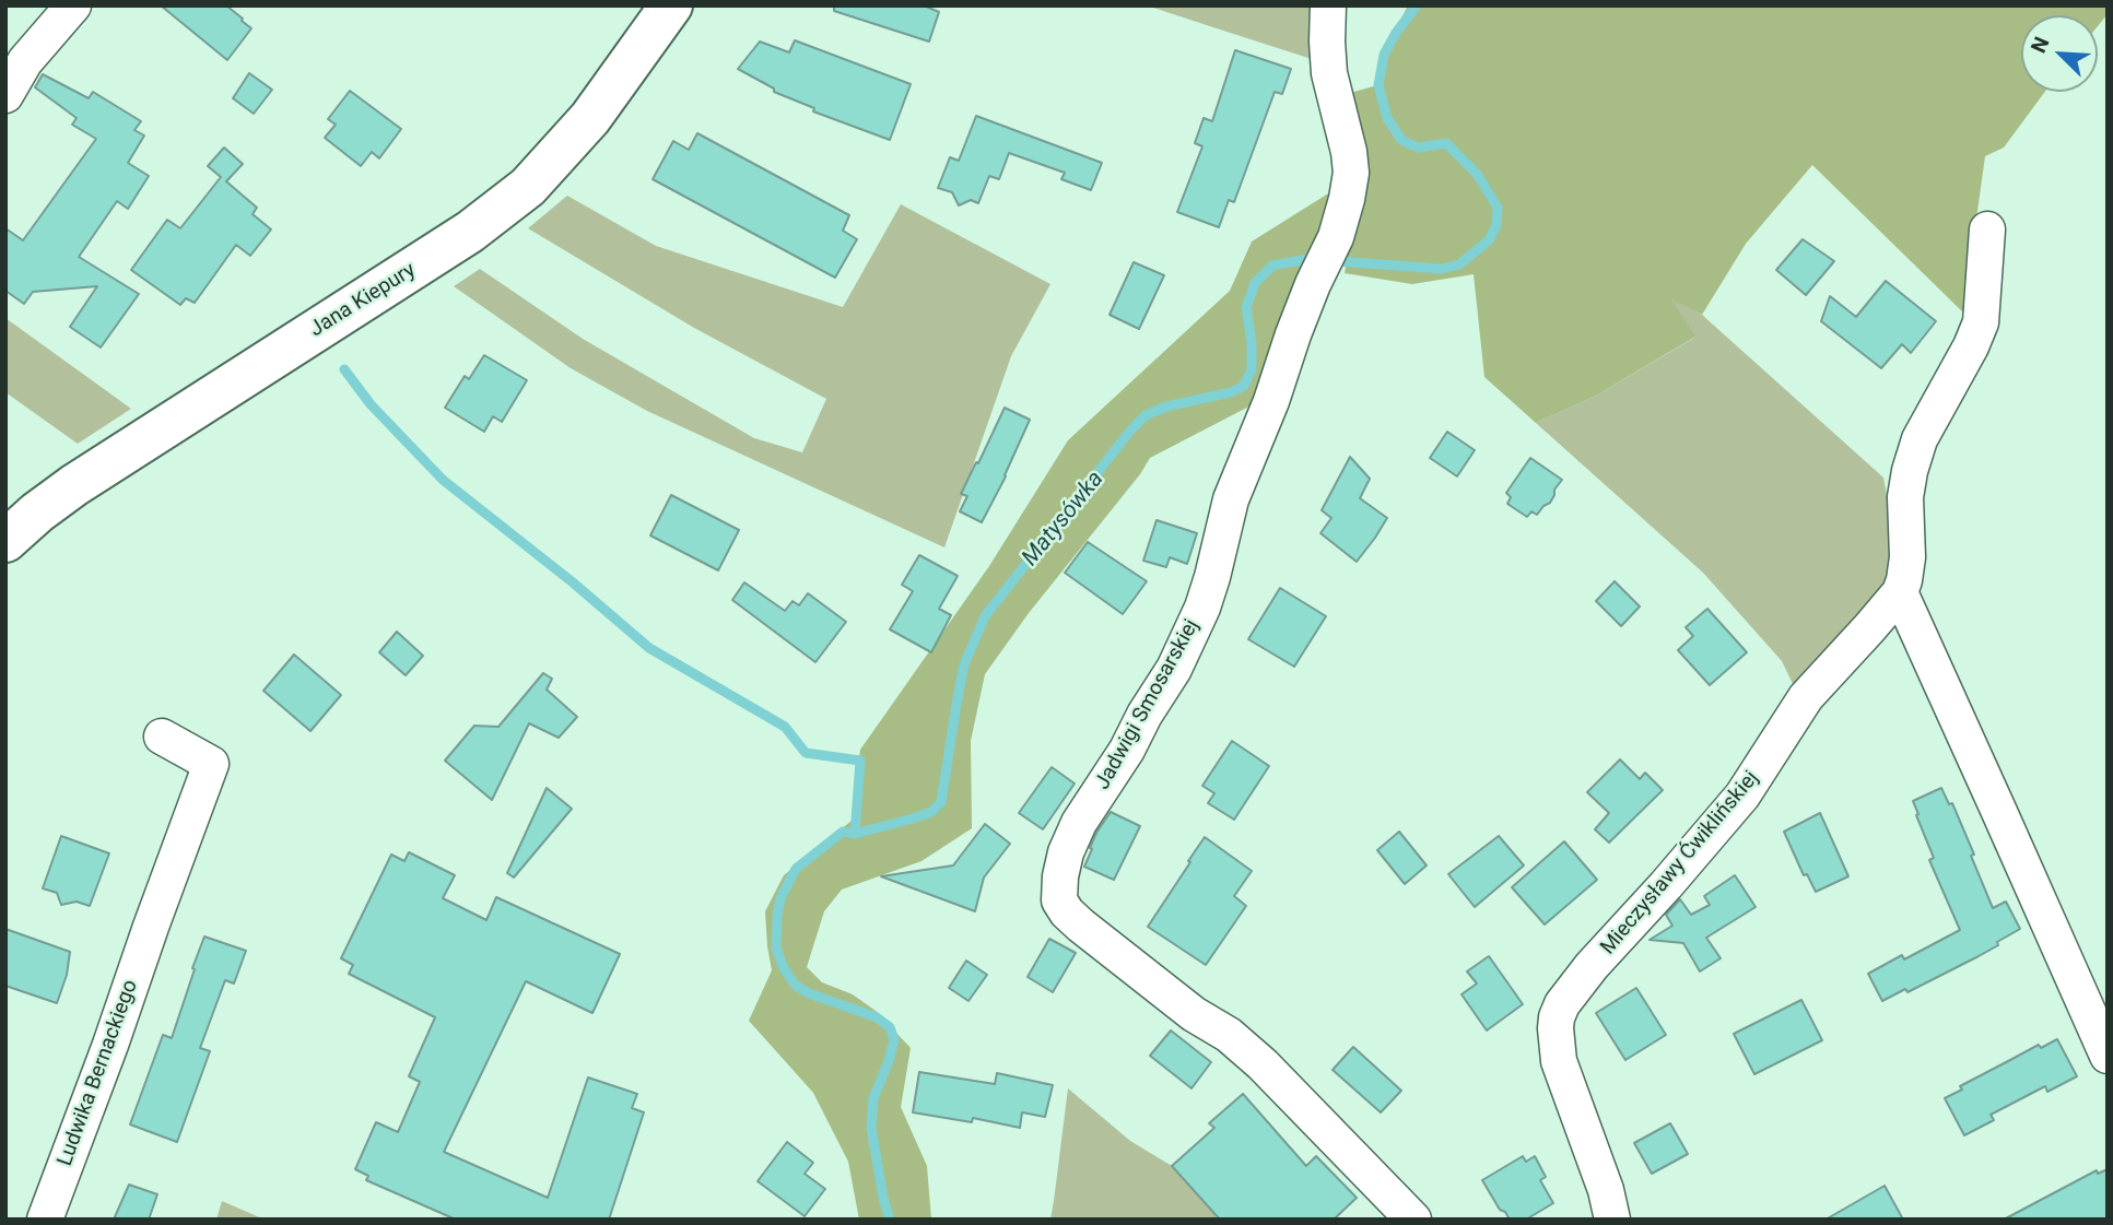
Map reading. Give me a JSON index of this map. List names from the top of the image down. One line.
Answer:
{"streets":{"street":["Jana Kiepury","Jadwigi Smosarskiej","Mieczysławy Ćwiklińskiej","Ludwika Bernackiego"]},"water":["Matysówka"],"north":"top left"}
